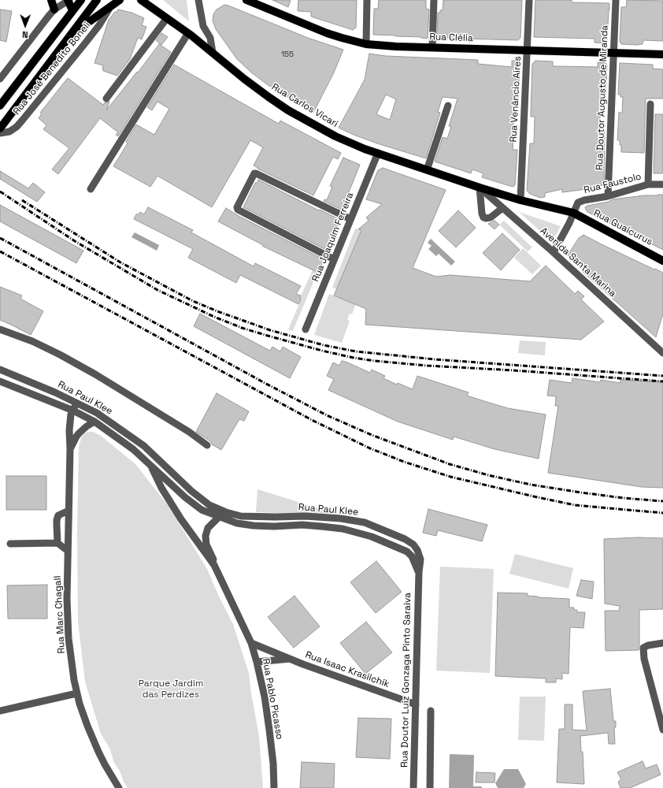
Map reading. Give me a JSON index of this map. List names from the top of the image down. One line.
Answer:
{"streets":{"main road":["Rua Clélia","Rua Carlos Vicari","Rua Guaicurus"],"street":["Rua José Benedito Boneli","Rua Doutor Augusto de Miranda","Rua Venâncio Aires","Rua Faustolo","Rua Joaquim Ferreira","Avenida Santa Marina","Rua Paul Klee","Rua Marc Chagall","Rua Isaac Krasilchik","Rua Doutor Luiz Gonzaga Pinto Saraiva","Rua Pablo Picasso"]},"crossings":[["Rua Clélia","Rua Doutor Augusto de Miranda"],["Rua Clélia","Rua Venâncio Aires"],["Rua Doutor Augusto de Miranda","Rua Faustolo"],["Rua Venâncio Aires","Rua Carlos Vicari"],["Rua Venâncio Aires","Rua Guaicurus"],["Rua Carlos Vicari","Rua Guaicurus"],["Rua Carlos Vicari","Rua Joaquim Ferreira"],["Rua Carlos Vicari","Avenida Santa Marina"],["Rua Faustolo","Rua Guaicurus"],["Rua Paul Klee","Rua Marc Chagall"],["Rua Paul Klee","Rua Doutor Luiz Gonzaga Pinto Saraiva"],["Rua Paul Klee","Rua Pablo Picasso"],["Rua Isaac Krasilchik","Rua Doutor Luiz Gonzaga Pinto Saraiva"],["Rua Isaac Krasilchik","Rua Pablo Picasso"]],"parks":["Parque Jardim das Perdizes"],"house_numbers":["155"],"north":"bottom"}
